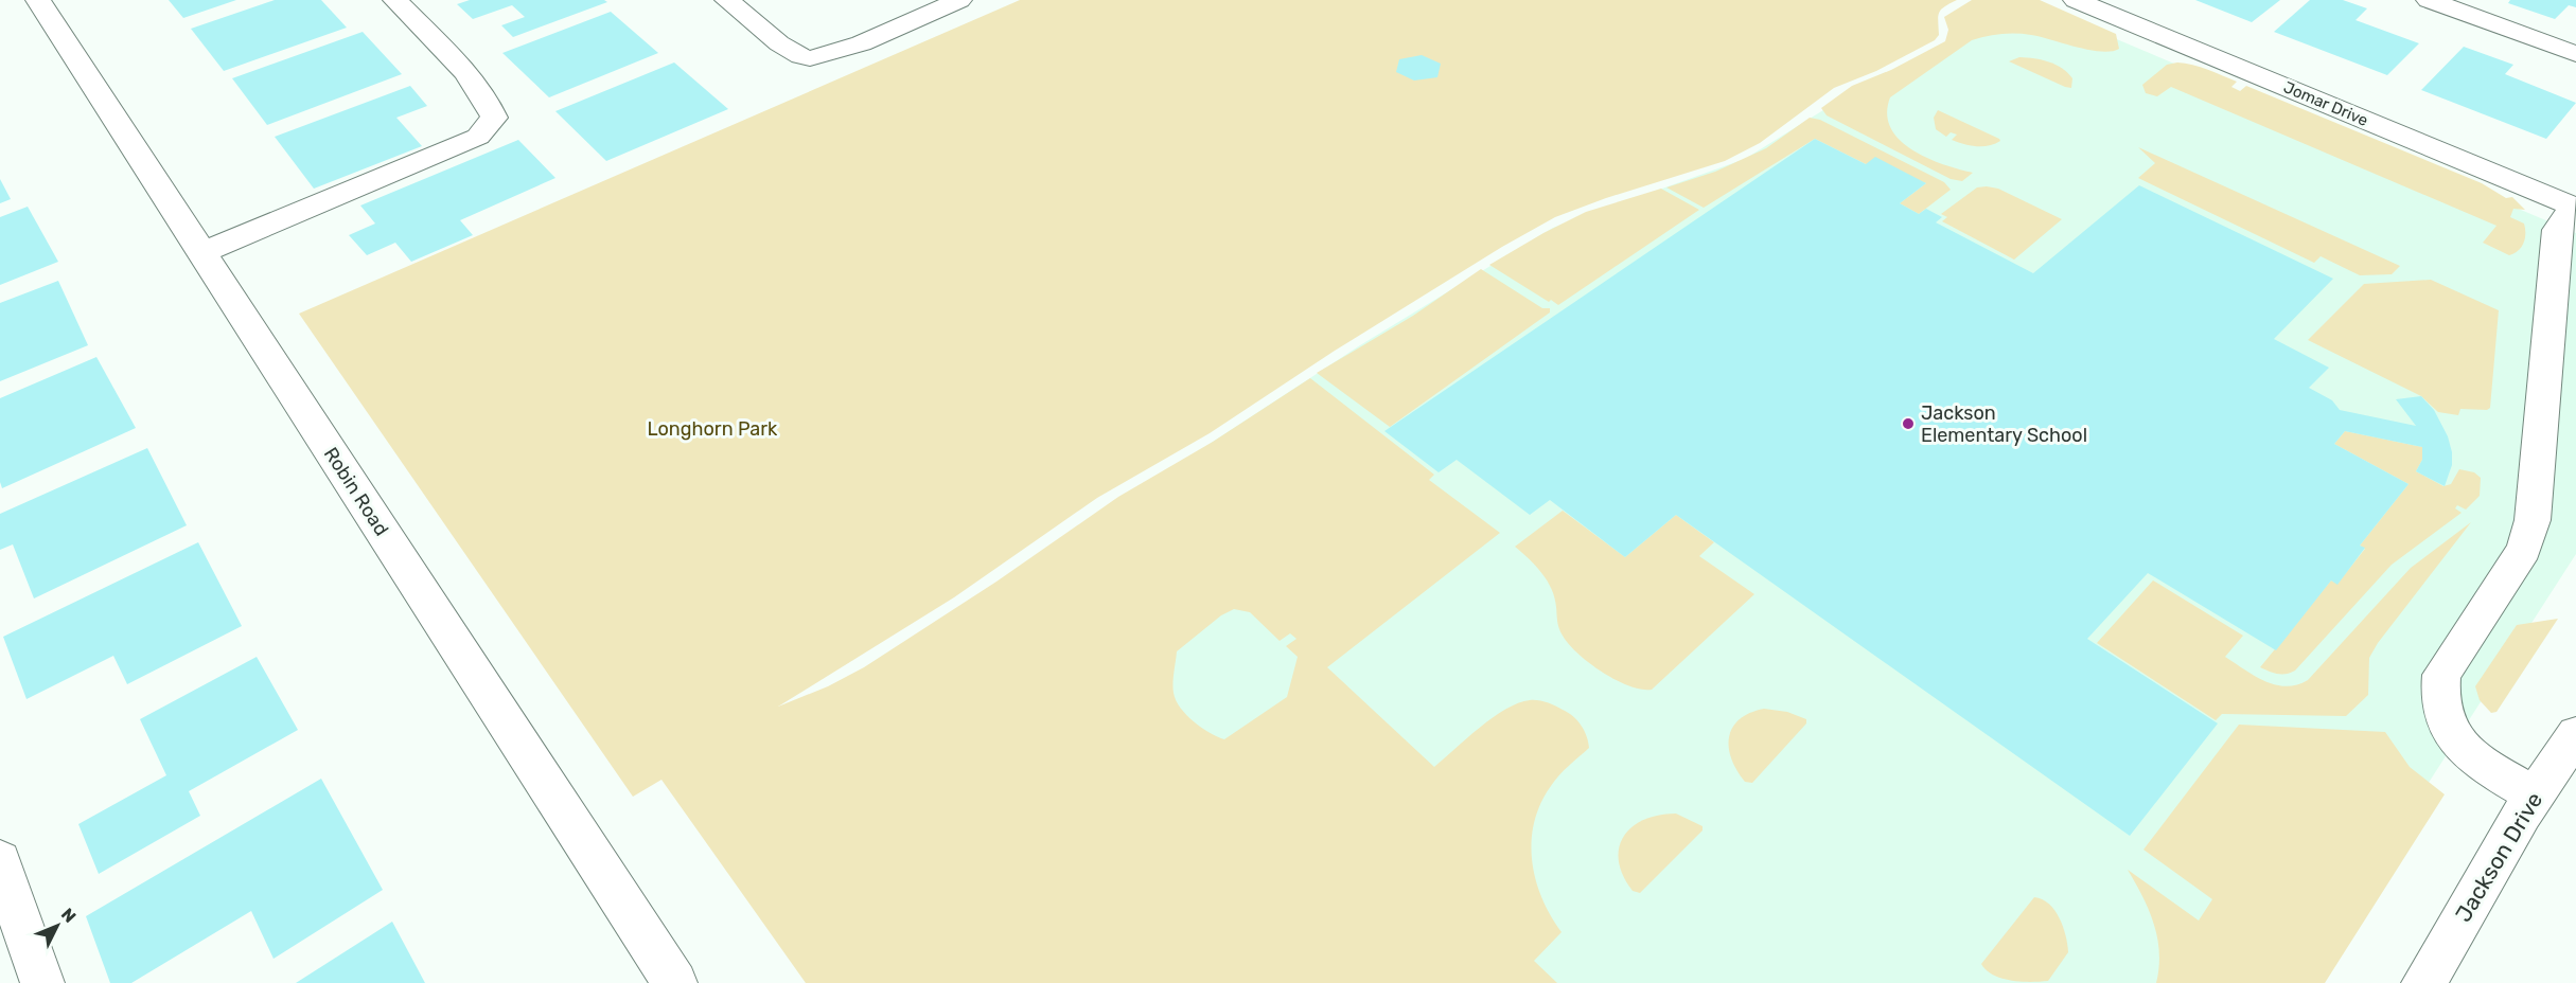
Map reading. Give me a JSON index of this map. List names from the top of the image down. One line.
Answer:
{"streets":{"street":["Jomar Drive","Robin Road","Jackson Drive"]},"parks":["Longhorn Park"],"places":["Jackson Elementary School"],"north":"top right"}
